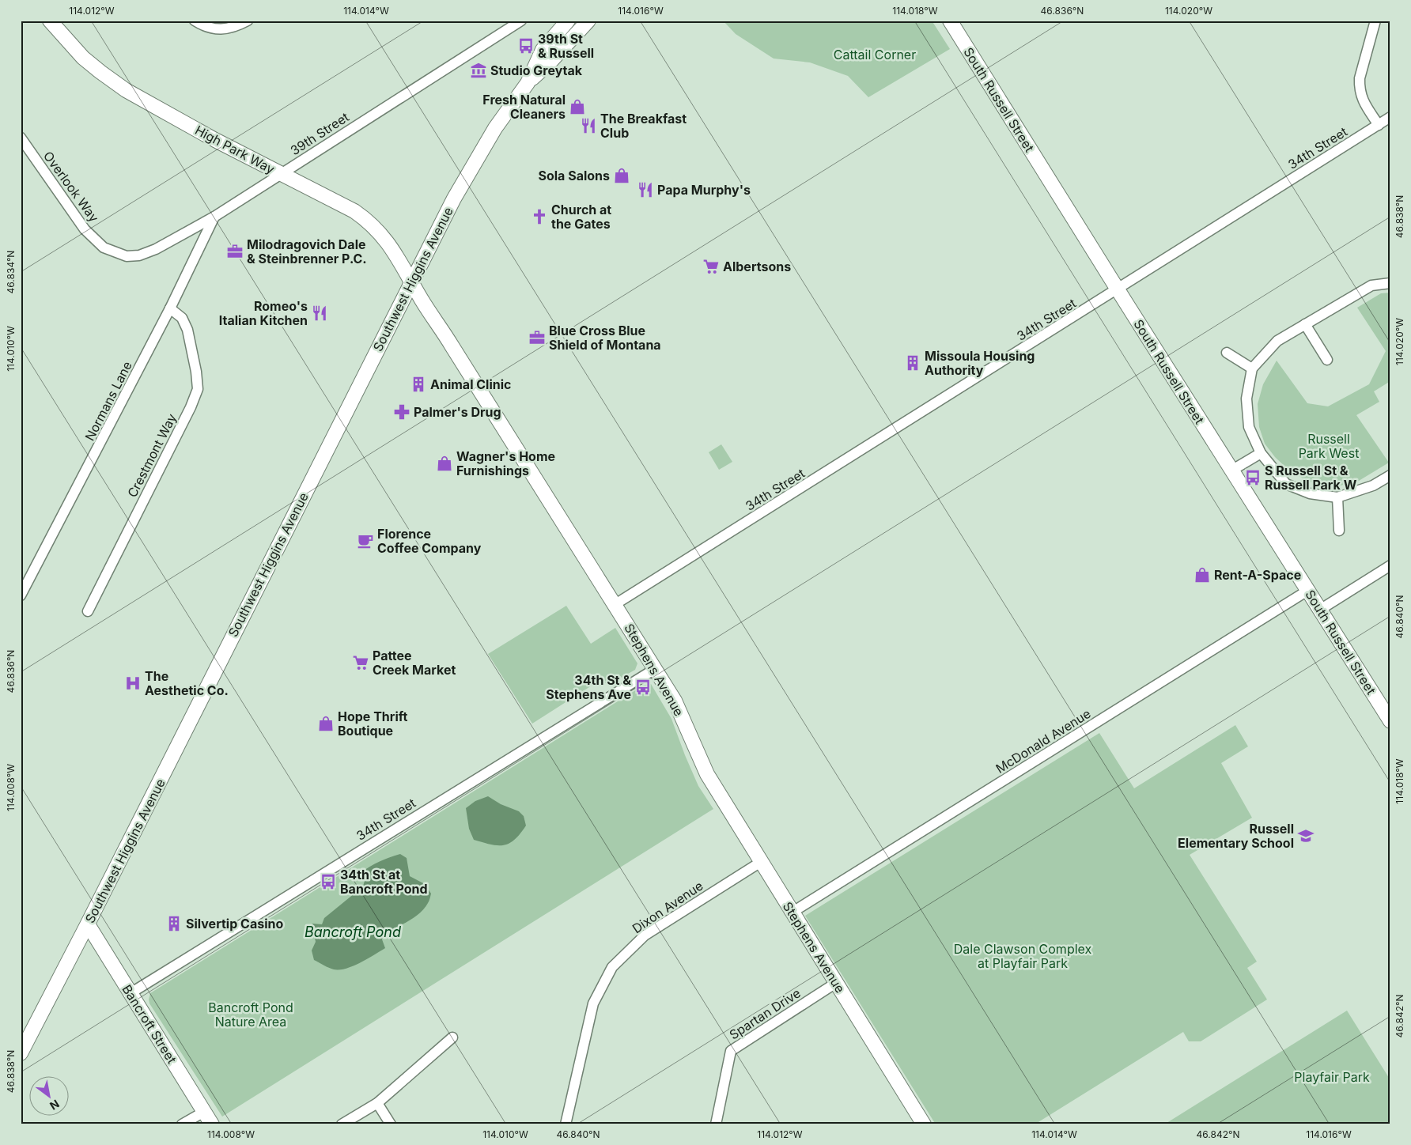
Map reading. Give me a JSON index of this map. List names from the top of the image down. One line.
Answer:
{"streets":{"main road":["South Russell Street","High Park Way","Southwest Higgins Avenue","Stephens Avenue","Bancroft Street"],"street":["39th Street","34th Street","Overlook Way","Normans Lane","Crestmont Way","McDonald Avenue","Dixon Avenue","Spartan Drive"]},"crossings":[["South Russell Street","34th Street"],["South Russell Street","McDonald Avenue"],["39th Street","High Park Way"],["39th Street","Overlook Way"],["39th Street","Normans Lane"],["34th Street","Stephens Avenue"],["34th Street","Bancroft Street"],["High Park Way","Southwest Higgins Avenue"],["High Park Way","Stephens Avenue"],["Southwest Higgins Avenue","Stephens Avenue"],["Southwest Higgins Avenue","Bancroft Street"],["Normans Lane","Crestmont Way"],["Stephens Avenue","McDonald Avenue"],["Stephens Avenue","Dixon Avenue"],["Stephens Avenue","Spartan Drive"]],"water":["Bancroft Pond"],"parks":["Cattail Corner","Russell Park West","Dale Clawson Complex at Playfair Park","Bancroft Pond Nature Area","Playfair Park"],"places":{"bus stop":["39th St & Russell","S Russell St & Russell Park W","34th St & Stephens Ave","34th St at Bancroft Pond"],"museum":["Studio Greytak"],"shop":["Fresh Natural Cleaners","Sola Salons","Wagner's Home Furnishings","Rent-A-Space","Hope Thrift Boutique"],"restaurant":["The Breakfast Club","Papa Murphy's","Romeo's Italian Kitchen"],"church":["Church at the Gates"],"office":["Milodragovich Dale & Steinbrenner P.C.","Blue Cross Blue Shield of Montana"],"supermarket":["Albertsons","Pattee Creek Market"],"building":["Missoula Housing Authority","Animal Clinic","Silvertip Casino"],"pharmacy":["Palmer's Drug"],"cafe":["Florence Coffee Company"],"hospital":["The Aesthetic Co."],"school or university":["Russell Elementary School"]},"north":"bottom right","coordinates":["114.012°W","114.014°W","114.016°W","114.018°W","46.836°N","114.020°W","46.838°N","46.834°N","114.010°W","46.840°N","114.008°W","46.842°N"]}
